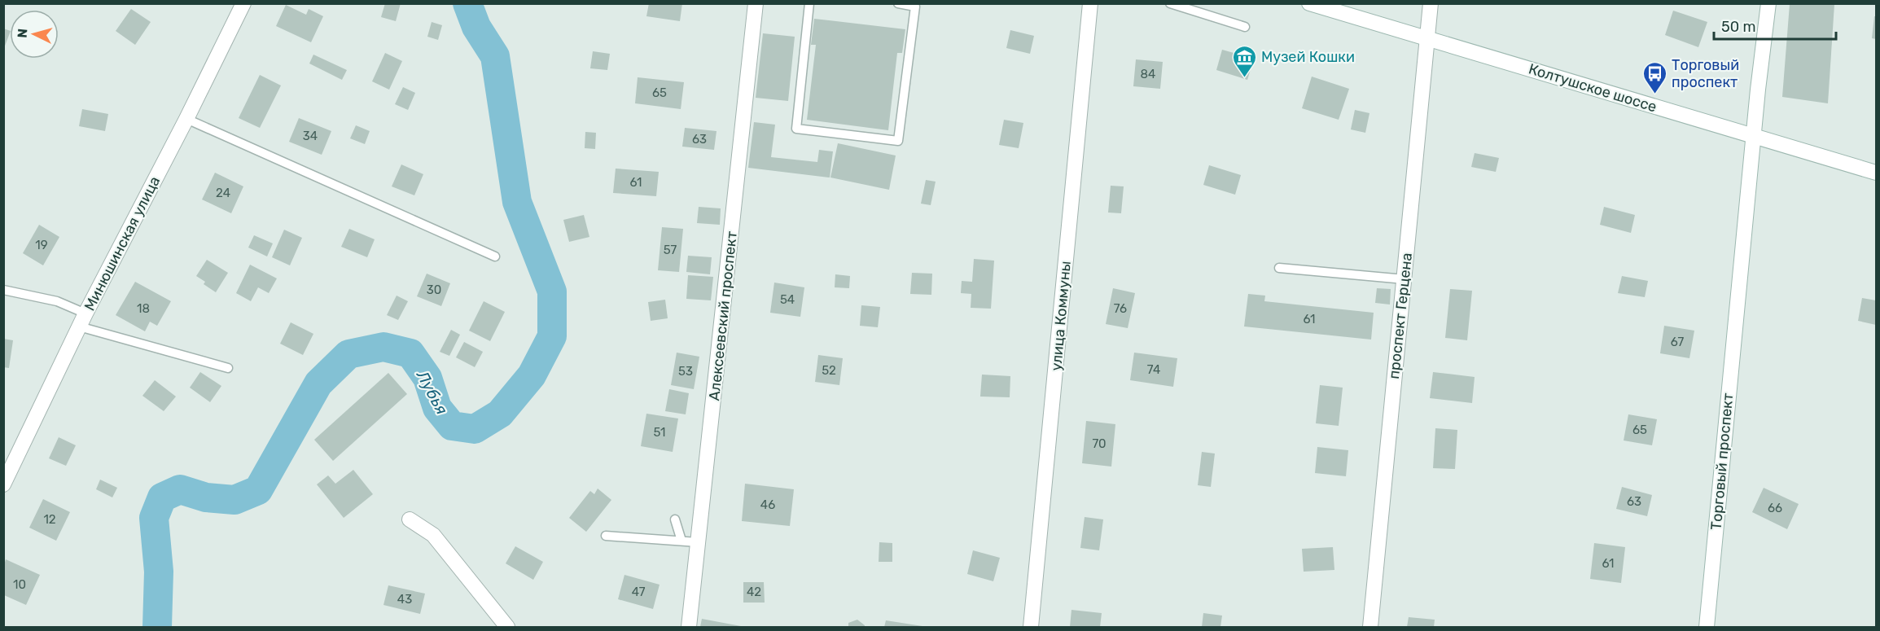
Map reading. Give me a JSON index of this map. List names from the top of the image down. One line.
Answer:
{"streets":{"street":["Колтушское шоссе","Минюшинская улица","Алексеевский проспект","улица Коммуны","проспект Герцена","Торговый проспект"]},"crossings":[["Колтушское шоссе","проспект Герцена"],["Колтушское шоссе","Торговый проспект"]],"water":["Лубья"],"places":{"museum":["Музей Кошки"],"bus stop":["Торговый проспект"]},"house_numbers":["84","65","34","63","61","24","19","57","30","54","18","76","61","67","74","52","53","65","51","70","63","46","66","12","61","10","47","42","43"],"scale_bar":"50 m","north":"left"}
